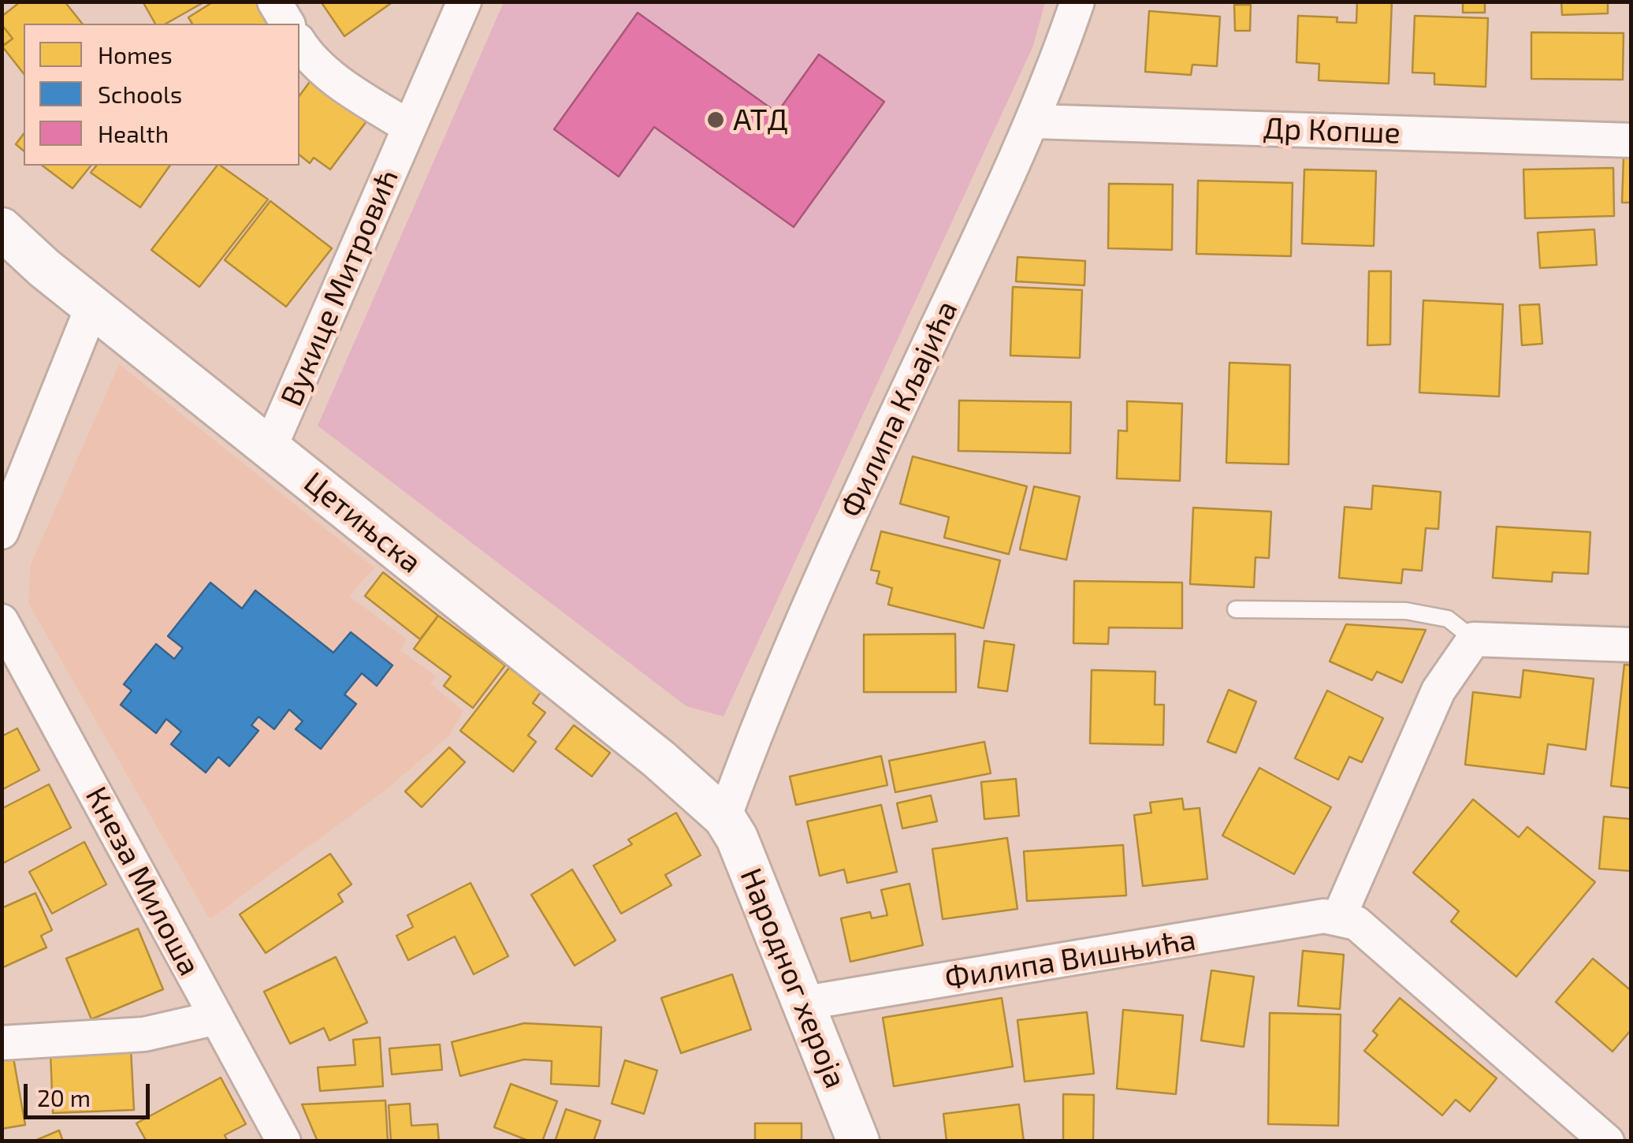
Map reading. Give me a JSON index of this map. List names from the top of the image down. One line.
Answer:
{"streets":{"street":["Др Копше","Вукице Митровић","Филипа Кљајића","Цетињска","Кнеза Милоша","Филипа Вишњића","Народног хероја"]},"crossings":[["Др Копше","Филипа Кљајића"],["Вукице Митровић","Цетињска"],["Филипа Кљајића","Цетињска"],["Филипа Кљајића","Народног хероја"],["Цетињска","Народног хероја"],["Филипа Вишњића","Народног хероја"]],"places":["АТД"],"legend":["Homes","Schools","Health"],"scale_bar":"20 m"}
